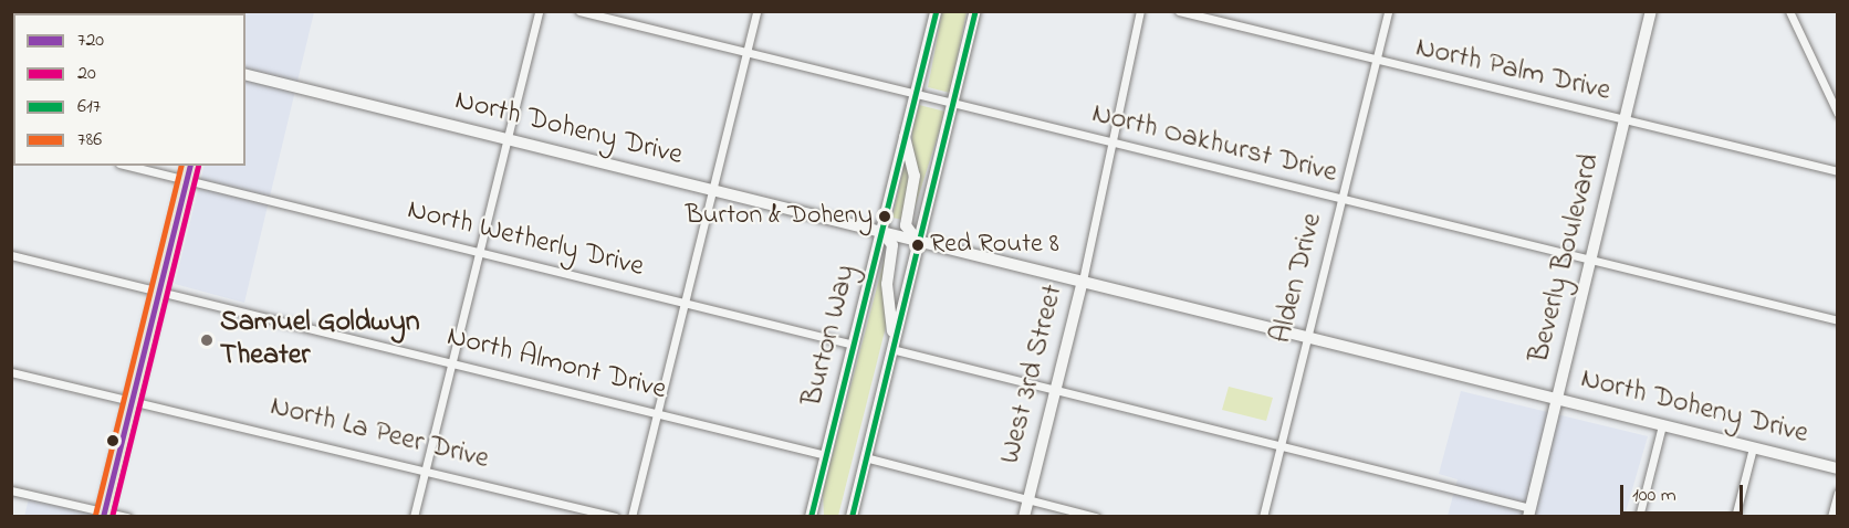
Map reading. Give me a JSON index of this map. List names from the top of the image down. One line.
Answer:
{"streets":{"main road":["North Doheny Drive","Beverly Boulevard","Burton Way","West 3rd Street"],"street":["North Palm Drive","North Oakhurst Drive","North Wetherly Drive","Alden Drive","North Almont Drive","North La Peer Drive"]},"crossings":[["North Palm Drive","Beverly Boulevard"],["North Palm Drive","Alden Drive"],["North Doheny Drive","Beverly Boulevard"],["North Doheny Drive","Alden Drive"],["North Doheny Drive","Burton Way"],["North Doheny Drive","West 3rd Street"],["North Oakhurst Drive","Beverly Boulevard"],["North Oakhurst Drive","Alden Drive"],["North Oakhurst Drive","Burton Way"],["North Oakhurst Drive","West 3rd Street"],["North Wetherly Drive","Burton Way"],["Burton Way","North Almont Drive"]],"places":["Burton & Doheny","Red Route 8","Samuel Goldwyn Theater"],"lines":["transit line 617","transit line 720","transit line 20","transit line 786"],"legend":["720","20","617","786"],"scale_bar":"100 m"}
